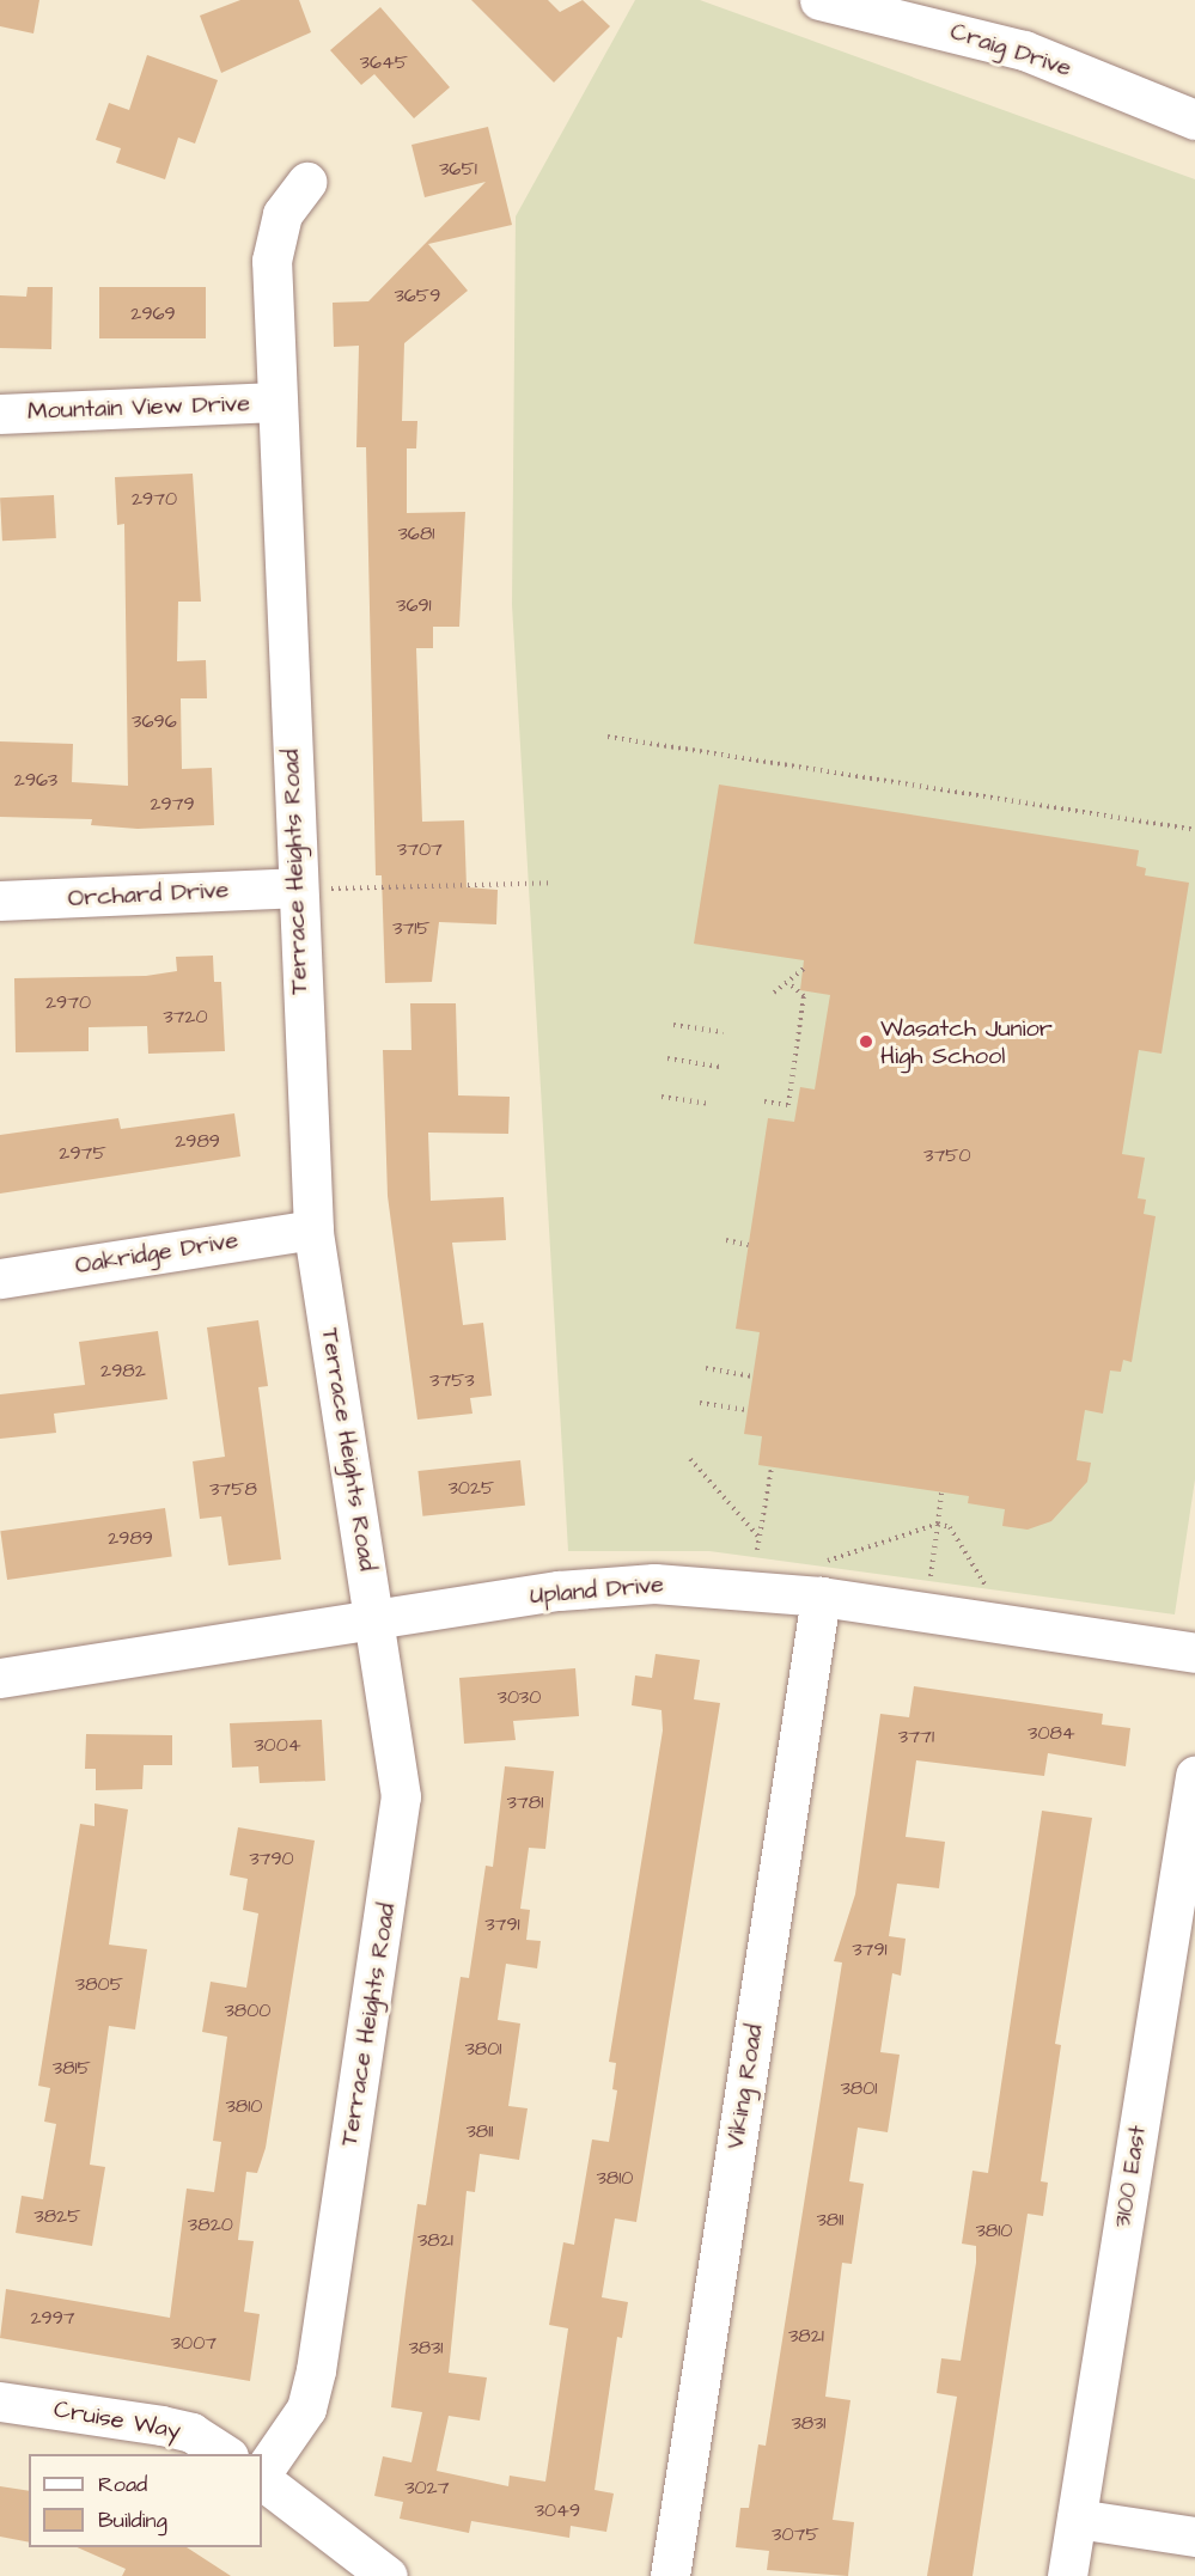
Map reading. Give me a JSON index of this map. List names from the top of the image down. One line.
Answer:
{"streets":{"street":["Craig Drive","Mountain View Drive","Terrace Heights Road","Orchard Drive","Oakridge Drive","Upland Drive","Viking Road","3100 East","Cruise Way"]},"crossings":[["Mountain View Drive","Terrace Heights Road"],["Terrace Heights Road","Orchard Drive"],["Terrace Heights Road","Oakridge Drive"],["Terrace Heights Road","Upland Drive"],["Upland Drive","Viking Road"]],"places":["Wasatch Junior High School"],"house_numbers":["3645","3651","3659","2969","2970","3681","3691","3696","2963","2979","3707","3715","2970","3720","2989","2975","3750","2982","3753","3025","3758","2989","3030","3084","3771","3004","3781","3790","3791","3791","3805","3800","3801","3815","3801","3810","3811","3810","3825","3811","3820","3810","3821","2997","3821","3007","3831","3831","3027","3049","3075"],"legend":["Road","Building"]}
